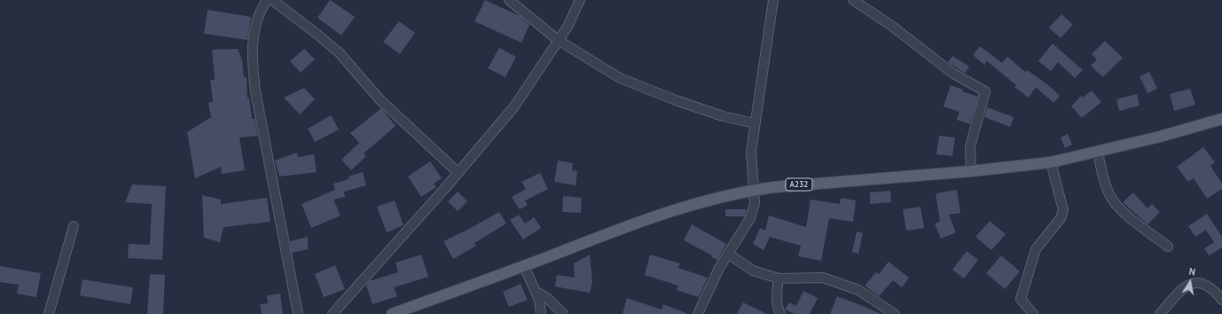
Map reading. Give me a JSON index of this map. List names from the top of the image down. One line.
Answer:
{"streets":{"main road":["A232"]},"north":"top"}
